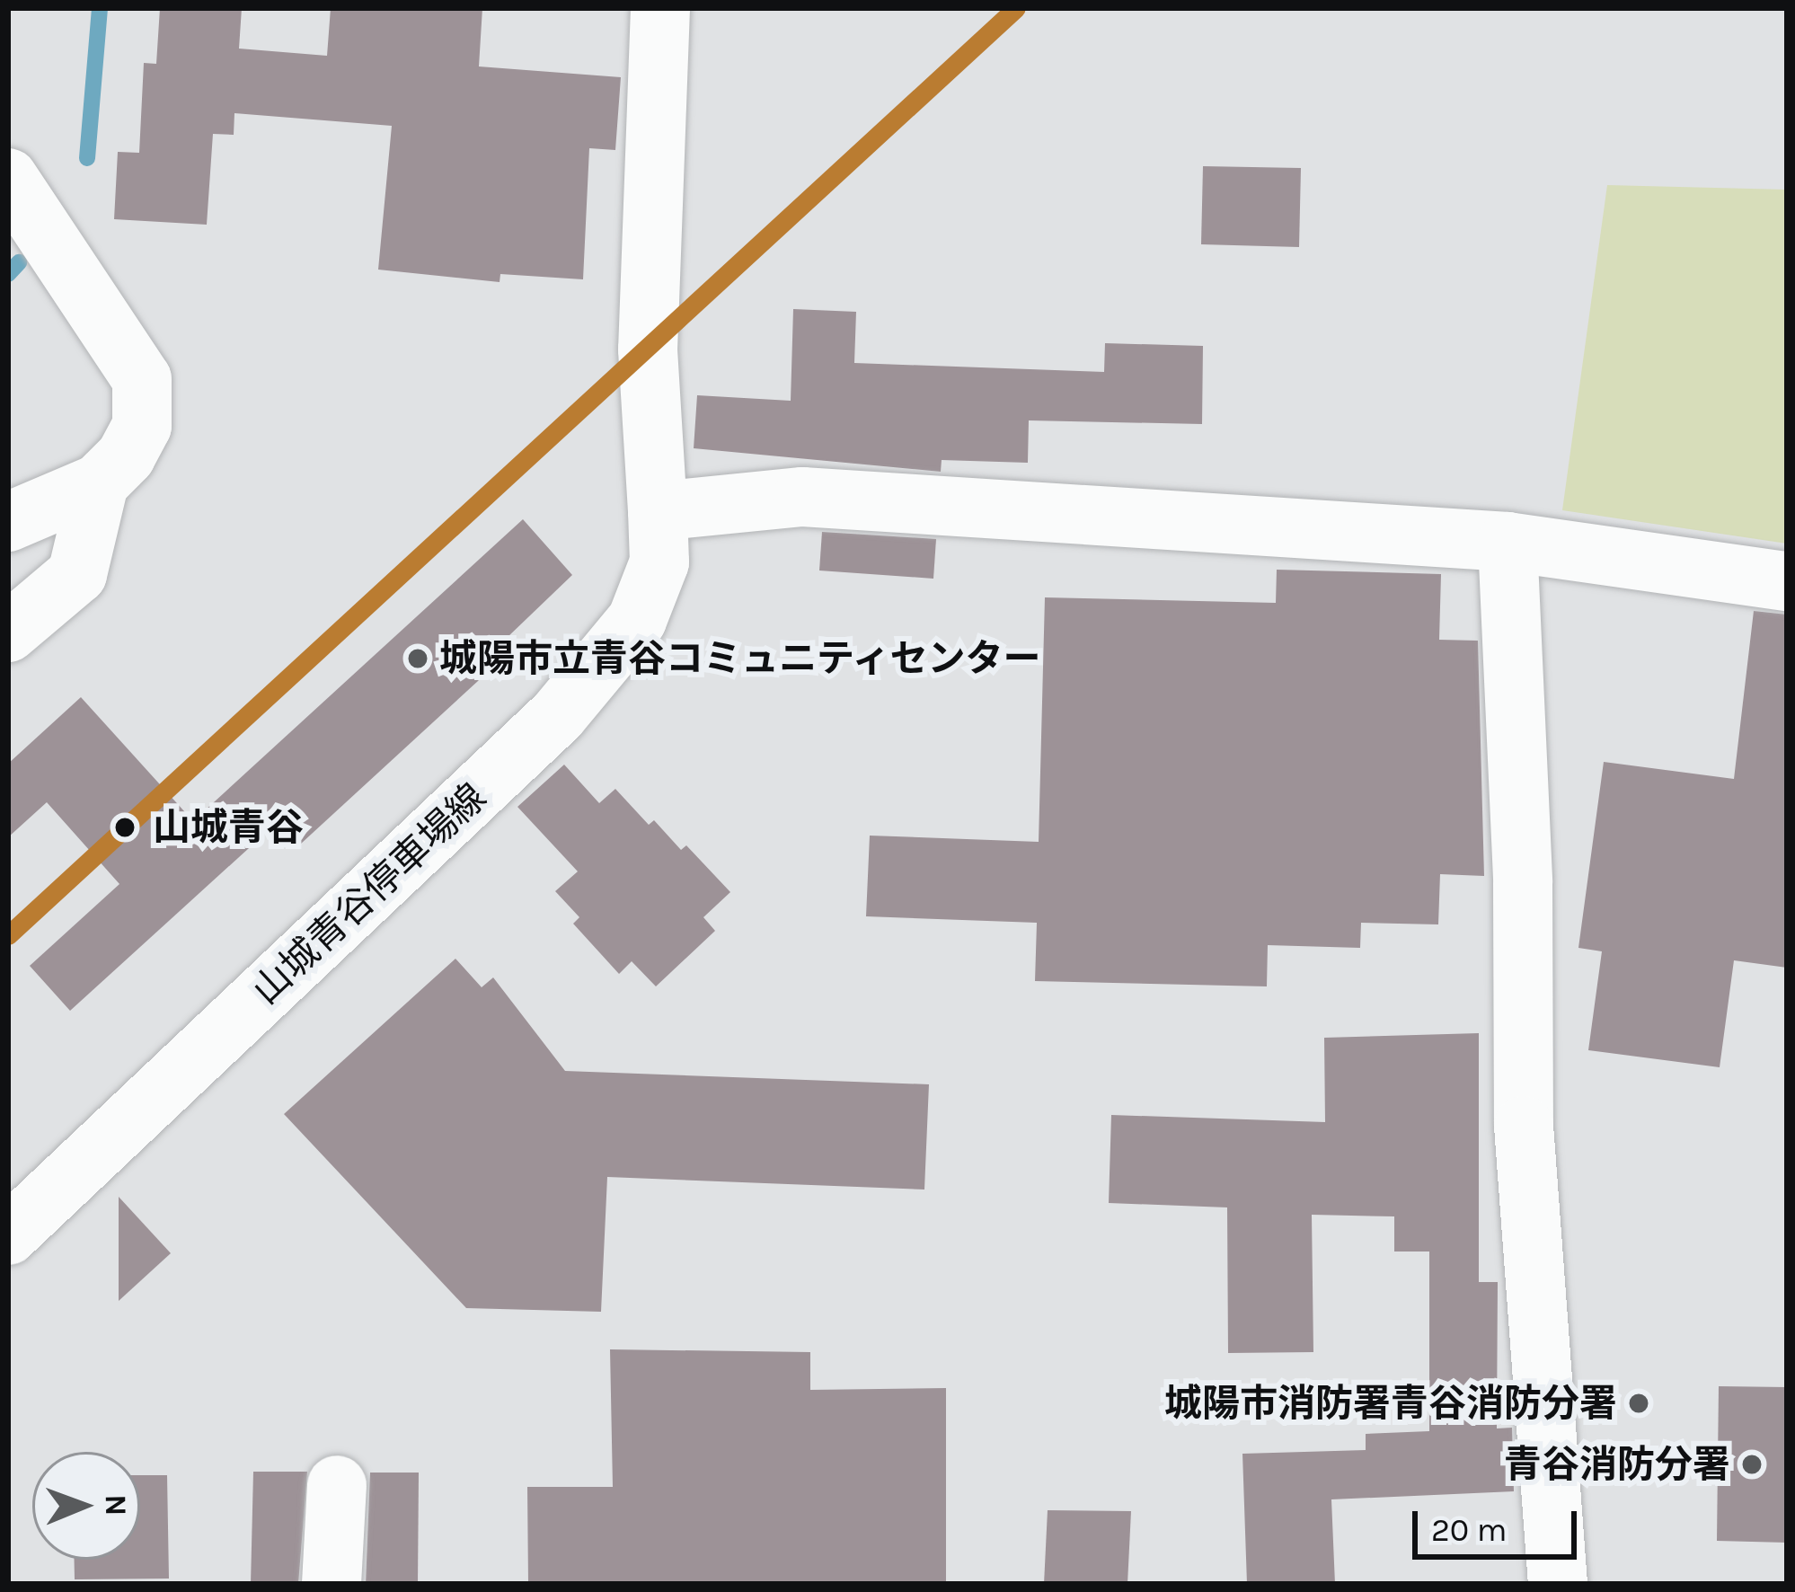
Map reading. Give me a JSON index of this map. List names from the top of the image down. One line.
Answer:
{"streets":{"street":["山城青谷停車場線"]},"places":["城陽市立青谷コミュニティセンター","山城青谷","城陽市消防署青谷消防分署","青谷消防分署"],"scale_bar":"20 m","north":"right"}
